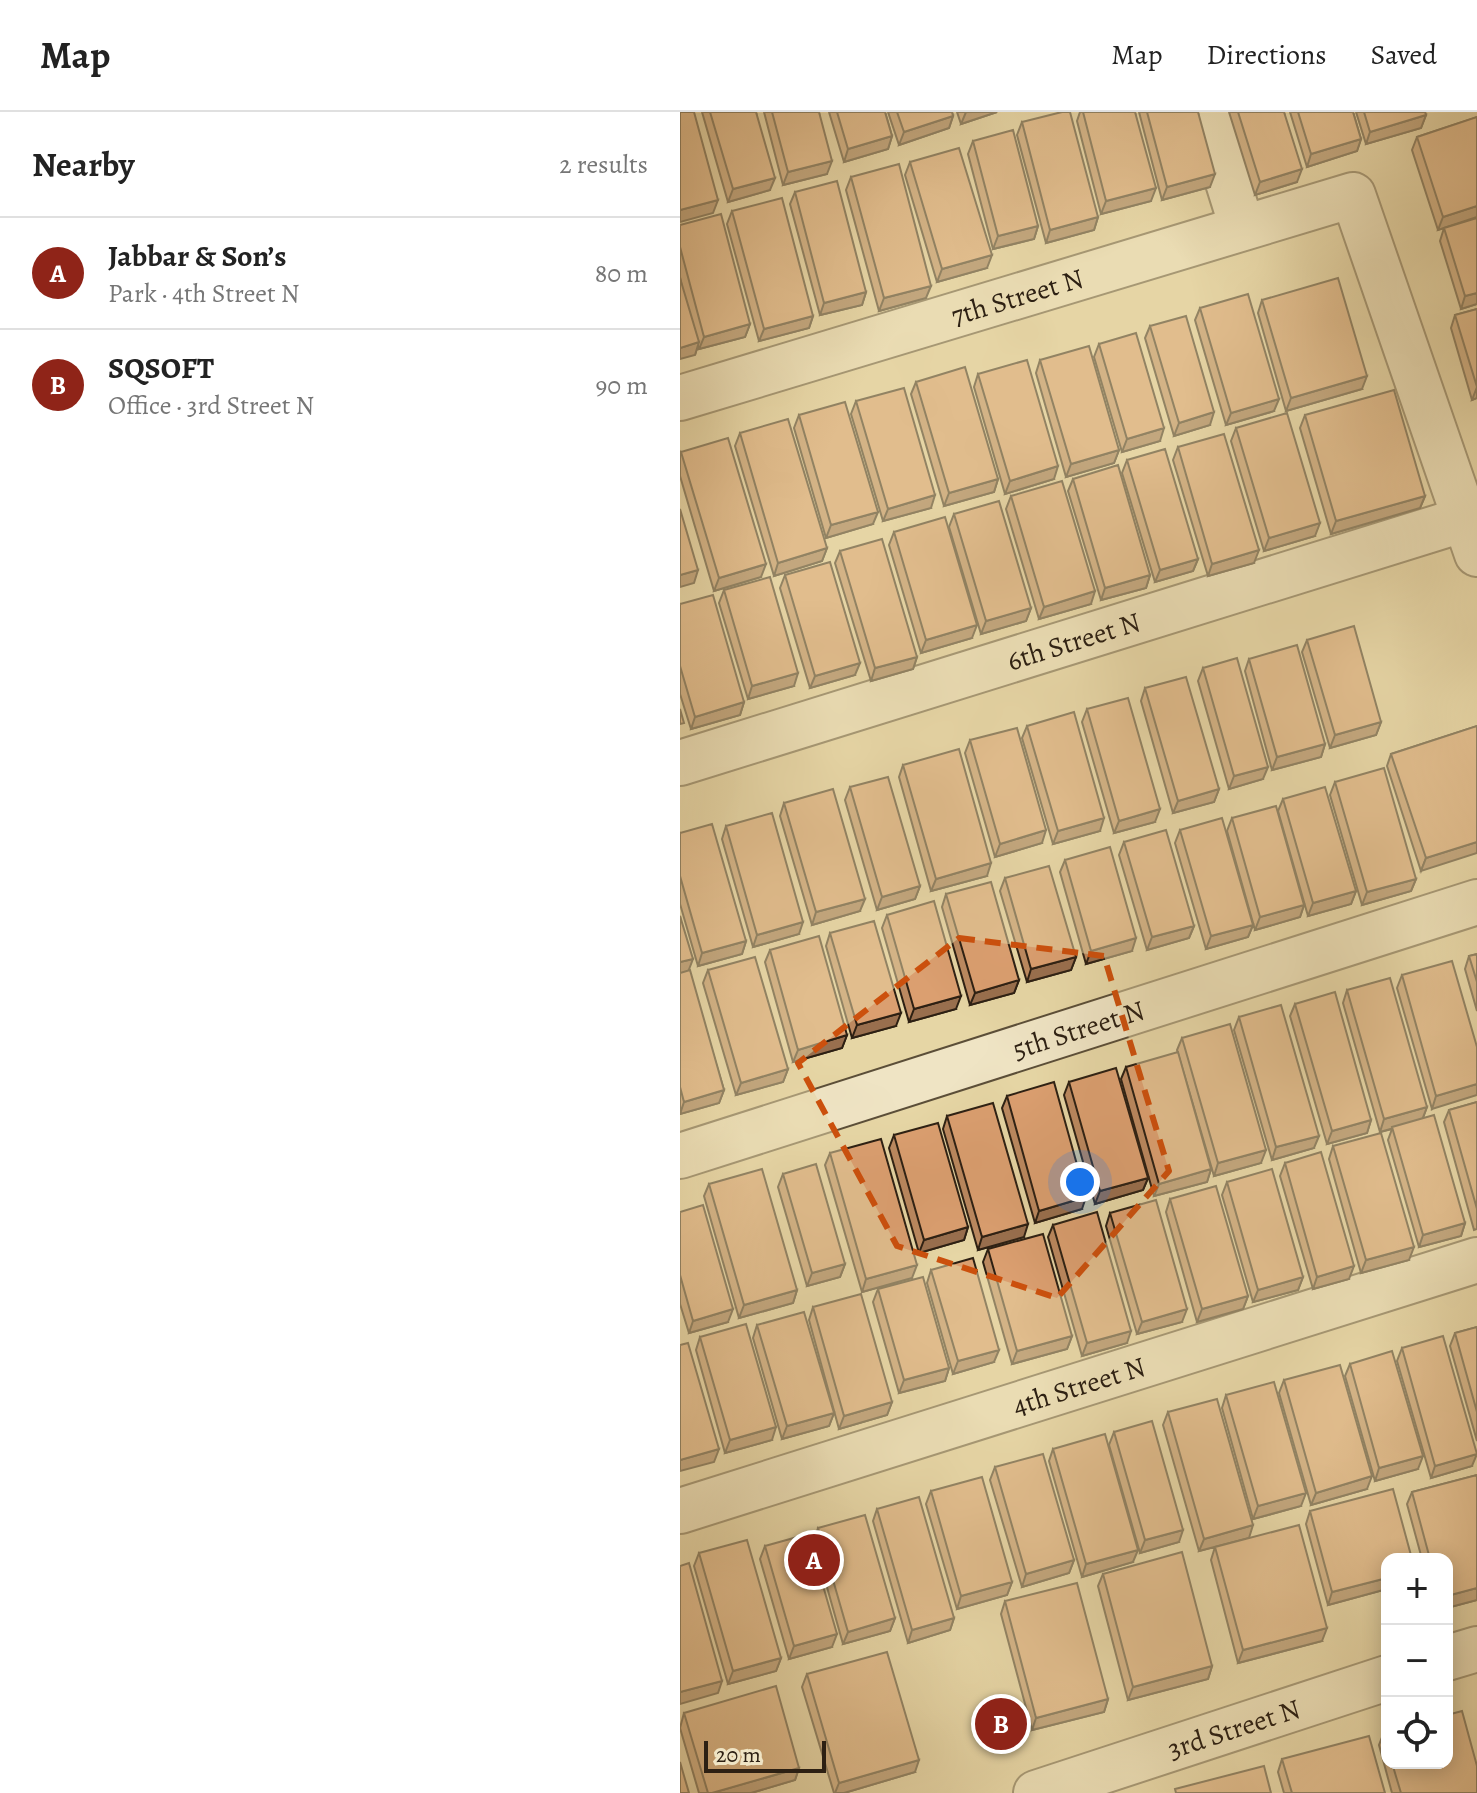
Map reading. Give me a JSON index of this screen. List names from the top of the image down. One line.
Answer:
{"streets":{"street":["7th Street N","6th Street N","5th Street N","4th Street N","3rd Street N"]},"crossings":[["7th Street N","6th Street N"]],"scale_bar":"20 m","page":{"header":"Map","nav":["Map","Directions","Saved"],"heading":["Nearby","2 results"],"list":[{"mark":"A","name":"Jabbar & Son’s","note":"Park · 4th Street N","value":"80 m"},{"mark":"B","name":"SQSOFT","note":"Office · 3rd Street N","value":"90 m"}],"pins":["A","B"],"map_buttons":["+","−"],"scale":"20 m"}}
